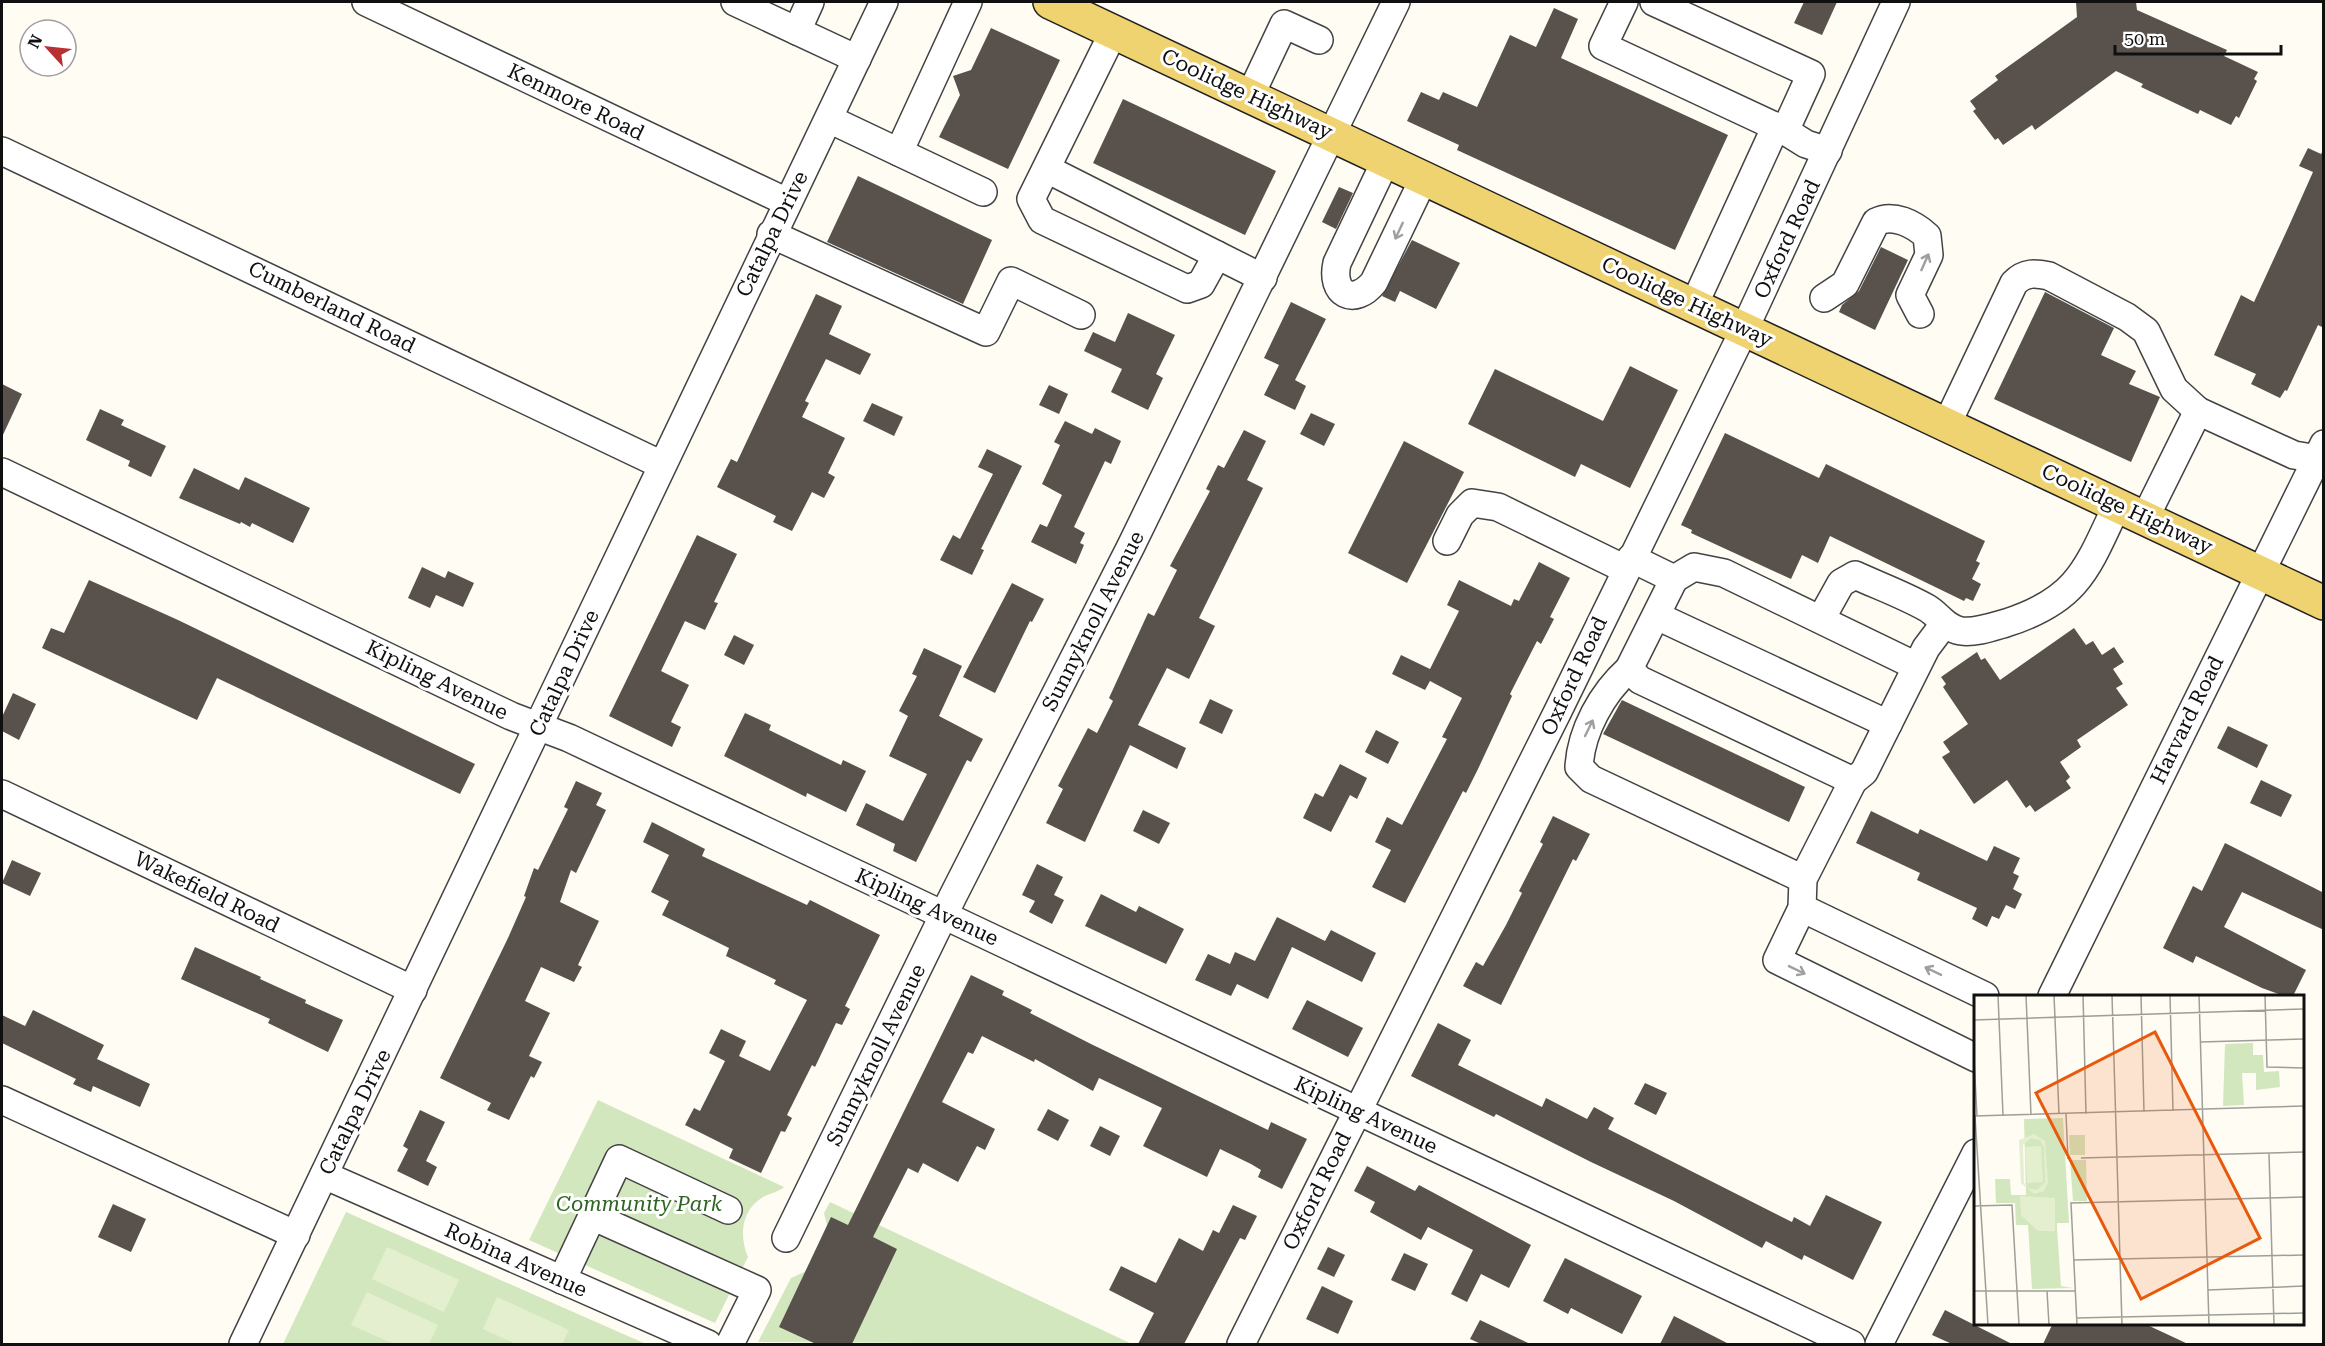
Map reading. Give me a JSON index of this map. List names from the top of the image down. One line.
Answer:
{"streets":{"main road":["Coolidge Highway"],"street":["Kenmore Road","Catalpa Drive","Oxford Road","Cumberland Road","Sunnyknoll Avenue","Kipling Avenue","Harvard Road","Wakefield Road","Robina Avenue"]},"crossings":[["Coolidge Highway","Oxford Road"],["Coolidge Highway","Sunnyknoll Avenue"],["Coolidge Highway","Harvard Road"],["Kenmore Road","Catalpa Drive"],["Catalpa Drive","Cumberland Road"],["Catalpa Drive","Kipling Avenue"],["Catalpa Drive","Wakefield Road"],["Catalpa Drive","Robina Avenue"],["Oxford Road","Kipling Avenue"],["Sunnyknoll Avenue","Kipling Avenue"]],"parks":["Community Park"],"scale_bar":"50 m","north":"top left"}
